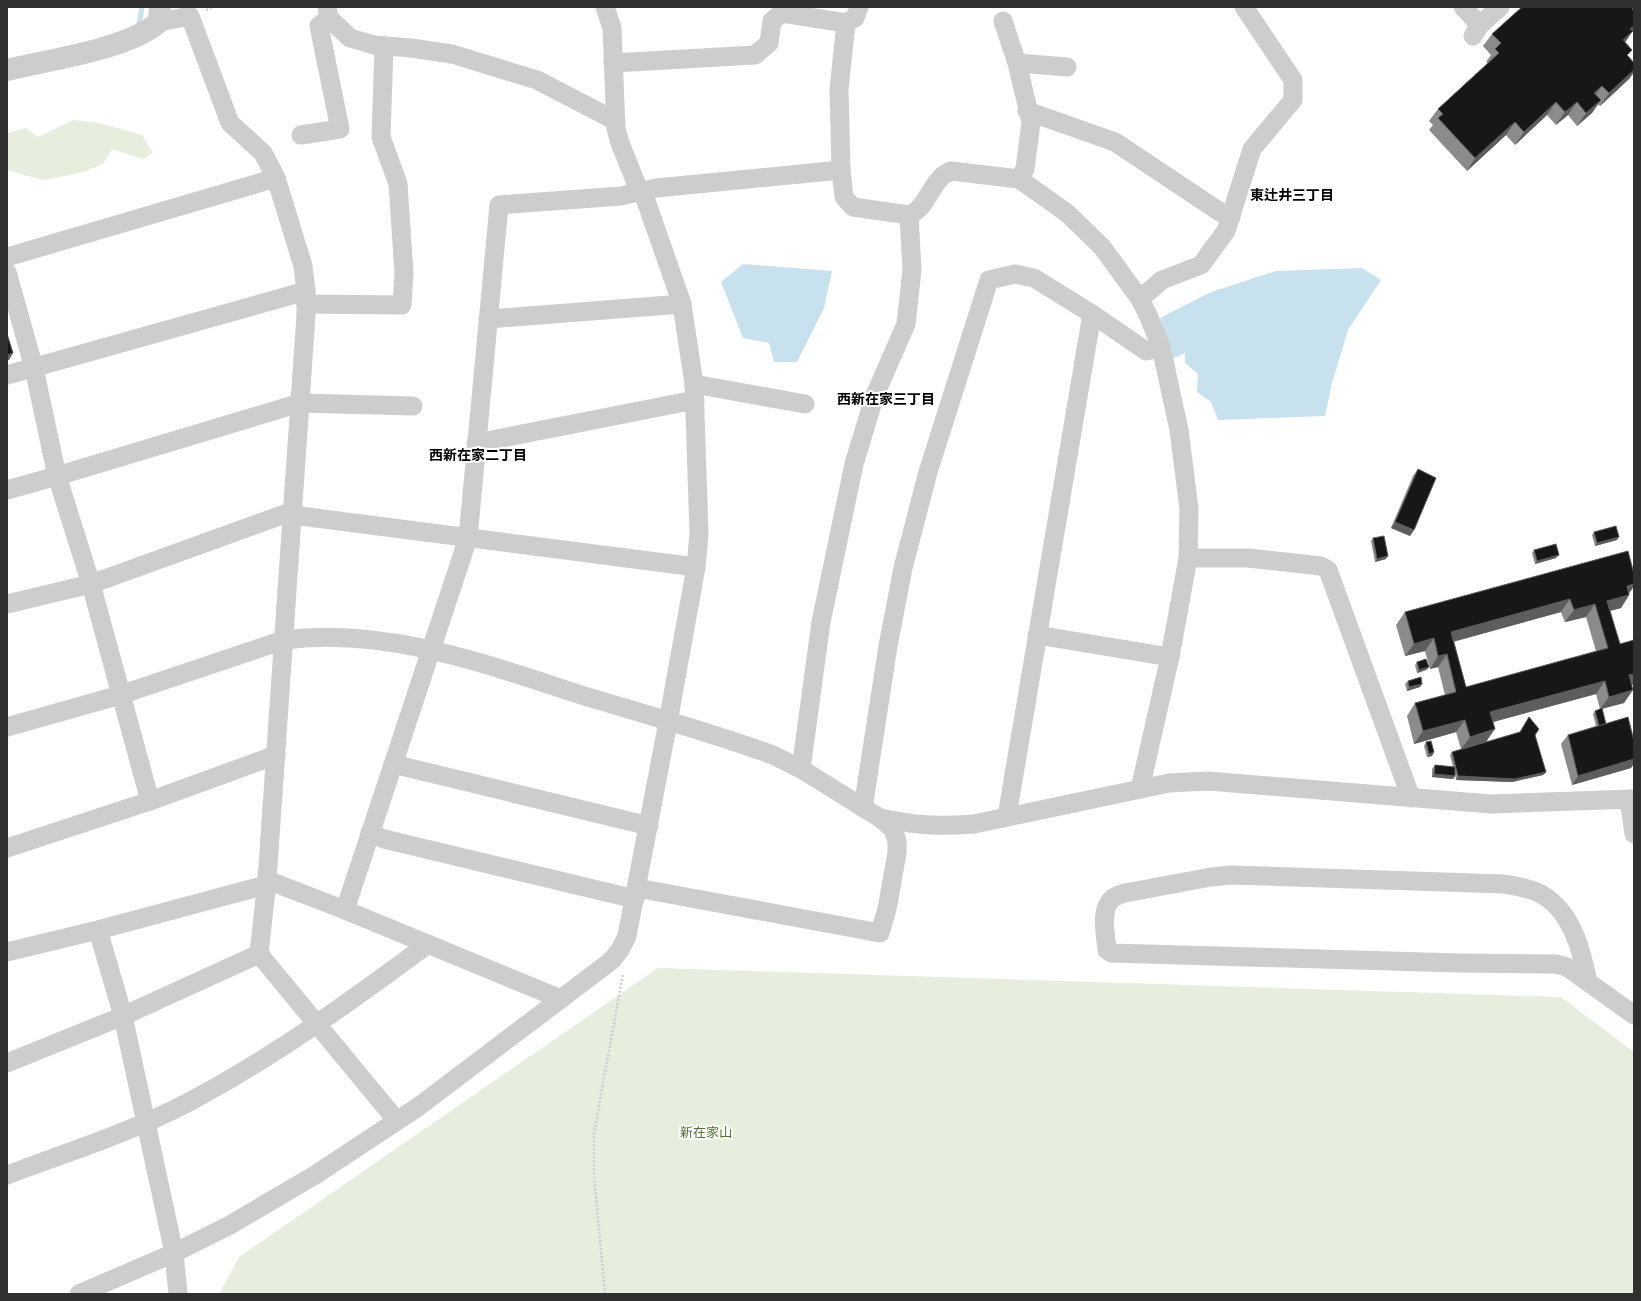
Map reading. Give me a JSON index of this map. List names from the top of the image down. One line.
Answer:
{"districts":["東辻井三丁目","西新在家三丁目","西新在家二丁目"],"parks":["新在家山"]}
